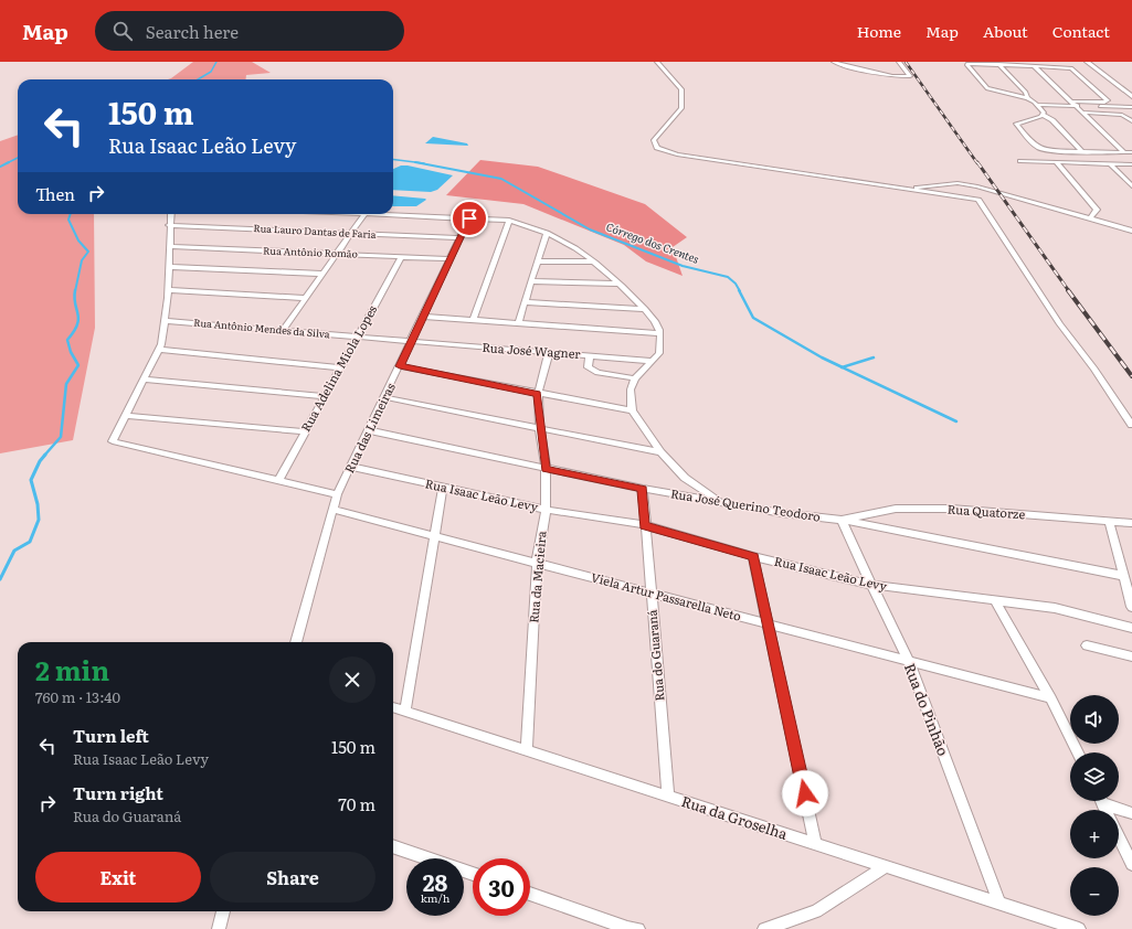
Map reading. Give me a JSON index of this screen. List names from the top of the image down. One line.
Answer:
{"streets":{"street":["Rua Lauro Dantas de Faria","Rua Antônio Romão","Rua Antônio Mendes da Silva","Rua José Wagner","Rua Adelina Miola Lopes","Rua das Limeiras","Rua Isaac Leão Levy","Rua José Querino Teodoro","Rua Quatorze","Rua da Macieira","Viela Artur Passarella Neto","Rua do Guaraná","Rua do Pinhão","Rua da Groselha"]},"crossings":[["Rua Lauro Dantas de Faria","Rua das Limeiras"],["Rua Antônio Romão","Rua Adelina Miola Lopes"],["Rua Antônio Romão","Rua das Limeiras"],["Rua Antônio Mendes da Silva","Rua José Wagner"],["Rua Antônio Mendes da Silva","Rua Adelina Miola Lopes"],["Rua Antônio Mendes da Silva","Rua das Limeiras"],["Rua José Wagner","Rua das Limeiras"],["Rua José Wagner","Rua da Macieira"],["Rua das Limeiras","Rua Isaac Leão Levy"],["Rua das Limeiras","Rua José Querino Teodoro"],["Rua das Limeiras","Viela Artur Passarella Neto"],["Rua Isaac Leão Levy","Rua da Macieira"],["Rua Isaac Leão Levy","Rua do Guaraná"],["Rua Isaac Leão Levy","Rua do Pinhão"],["Rua José Querino Teodoro","Rua Quatorze"],["Rua José Querino Teodoro","Rua da Macieira"],["Rua José Querino Teodoro","Rua do Guaraná"],["Rua José Querino Teodoro","Rua do Pinhão"],["Rua Quatorze","Rua do Pinhão"],["Rua da Macieira","Viela Artur Passarella Neto"],["Rua da Macieira","Rua da Groselha"],["Viela Artur Passarella Neto","Rua do Guaraná"],["Viela Artur Passarella Neto","Rua do Pinhão"],["Rua do Guaraná","Rua da Groselha"],["Rua do Pinhão","Rua da Groselha"]],"water":["Córrego dos Crentes"],"page":{"header":"Map","search":"Search here","nav":["Home","Map","About","Contact"],"turn":["150 m","Rua Isaac Leão Levy"],"then":"Then","heading":["2 min","760 m · 13:40"],"map_buttons":["+","−"],"list":[{"name":"Turn left","note":"Rua Isaac Leão Levy","value":"150 m"},{"name":"Turn right","note":"Rua do Guaraná","value":"70 m"}],"buttons":["Exit","Share"],"speed":"28 km/h","limit":"30"}}
